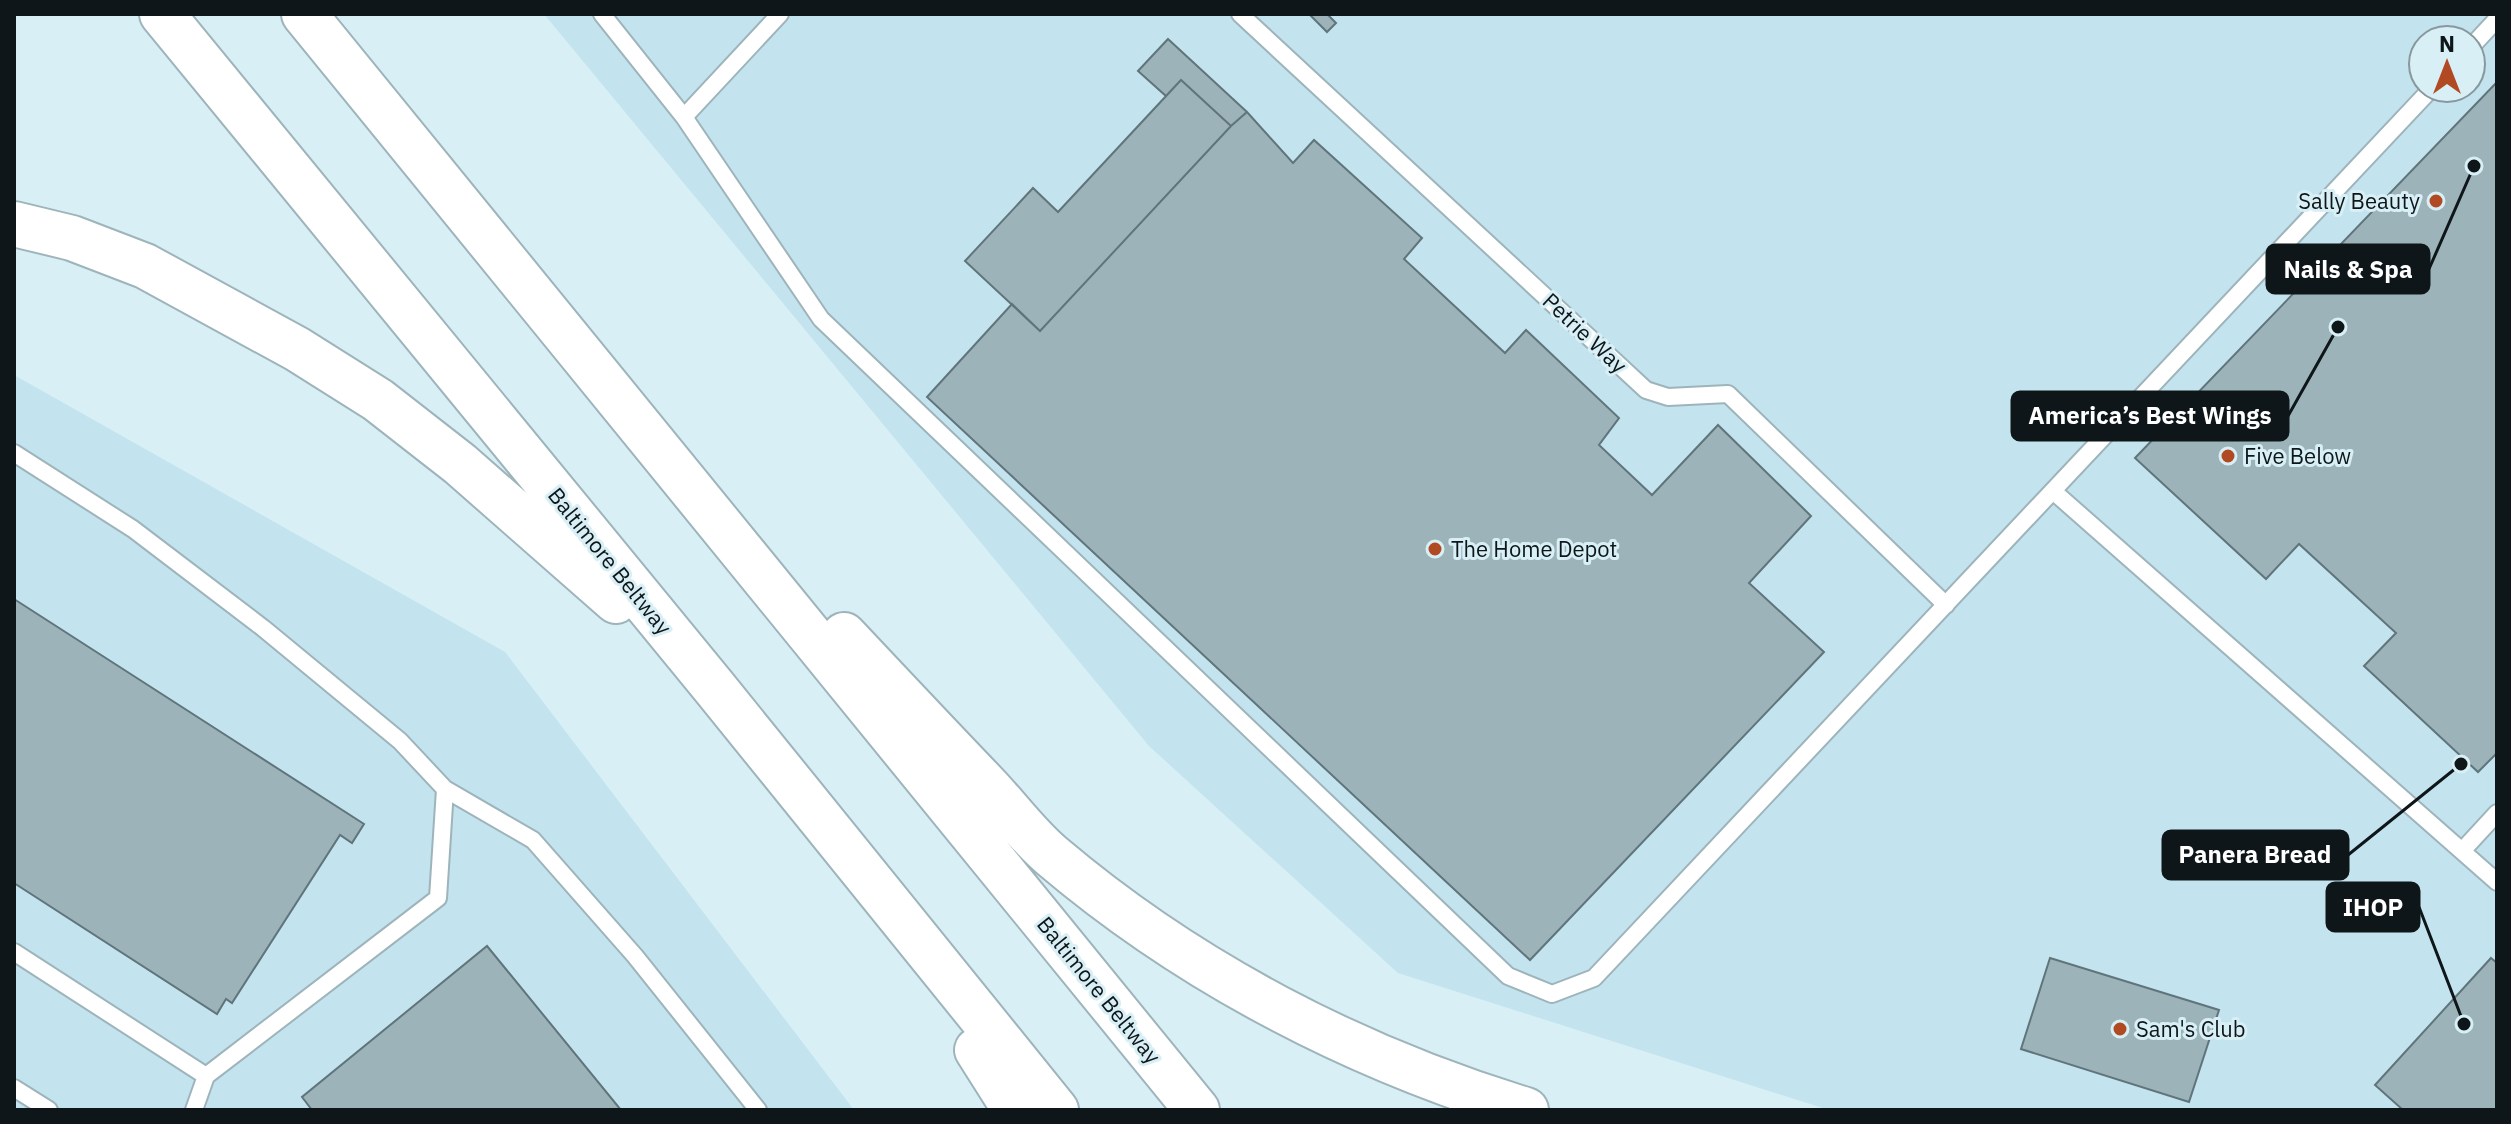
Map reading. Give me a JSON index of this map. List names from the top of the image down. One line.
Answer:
{"streets":{"highway":["Baltimore Beltway"],"lane":["Petrie Way"]},"places":["Nails & Spa","Sally Beauty","America’s Best Wings","Five Below","The Home Depot","Panera Bread","IHOP","Sam's Club"],"north":"top"}
